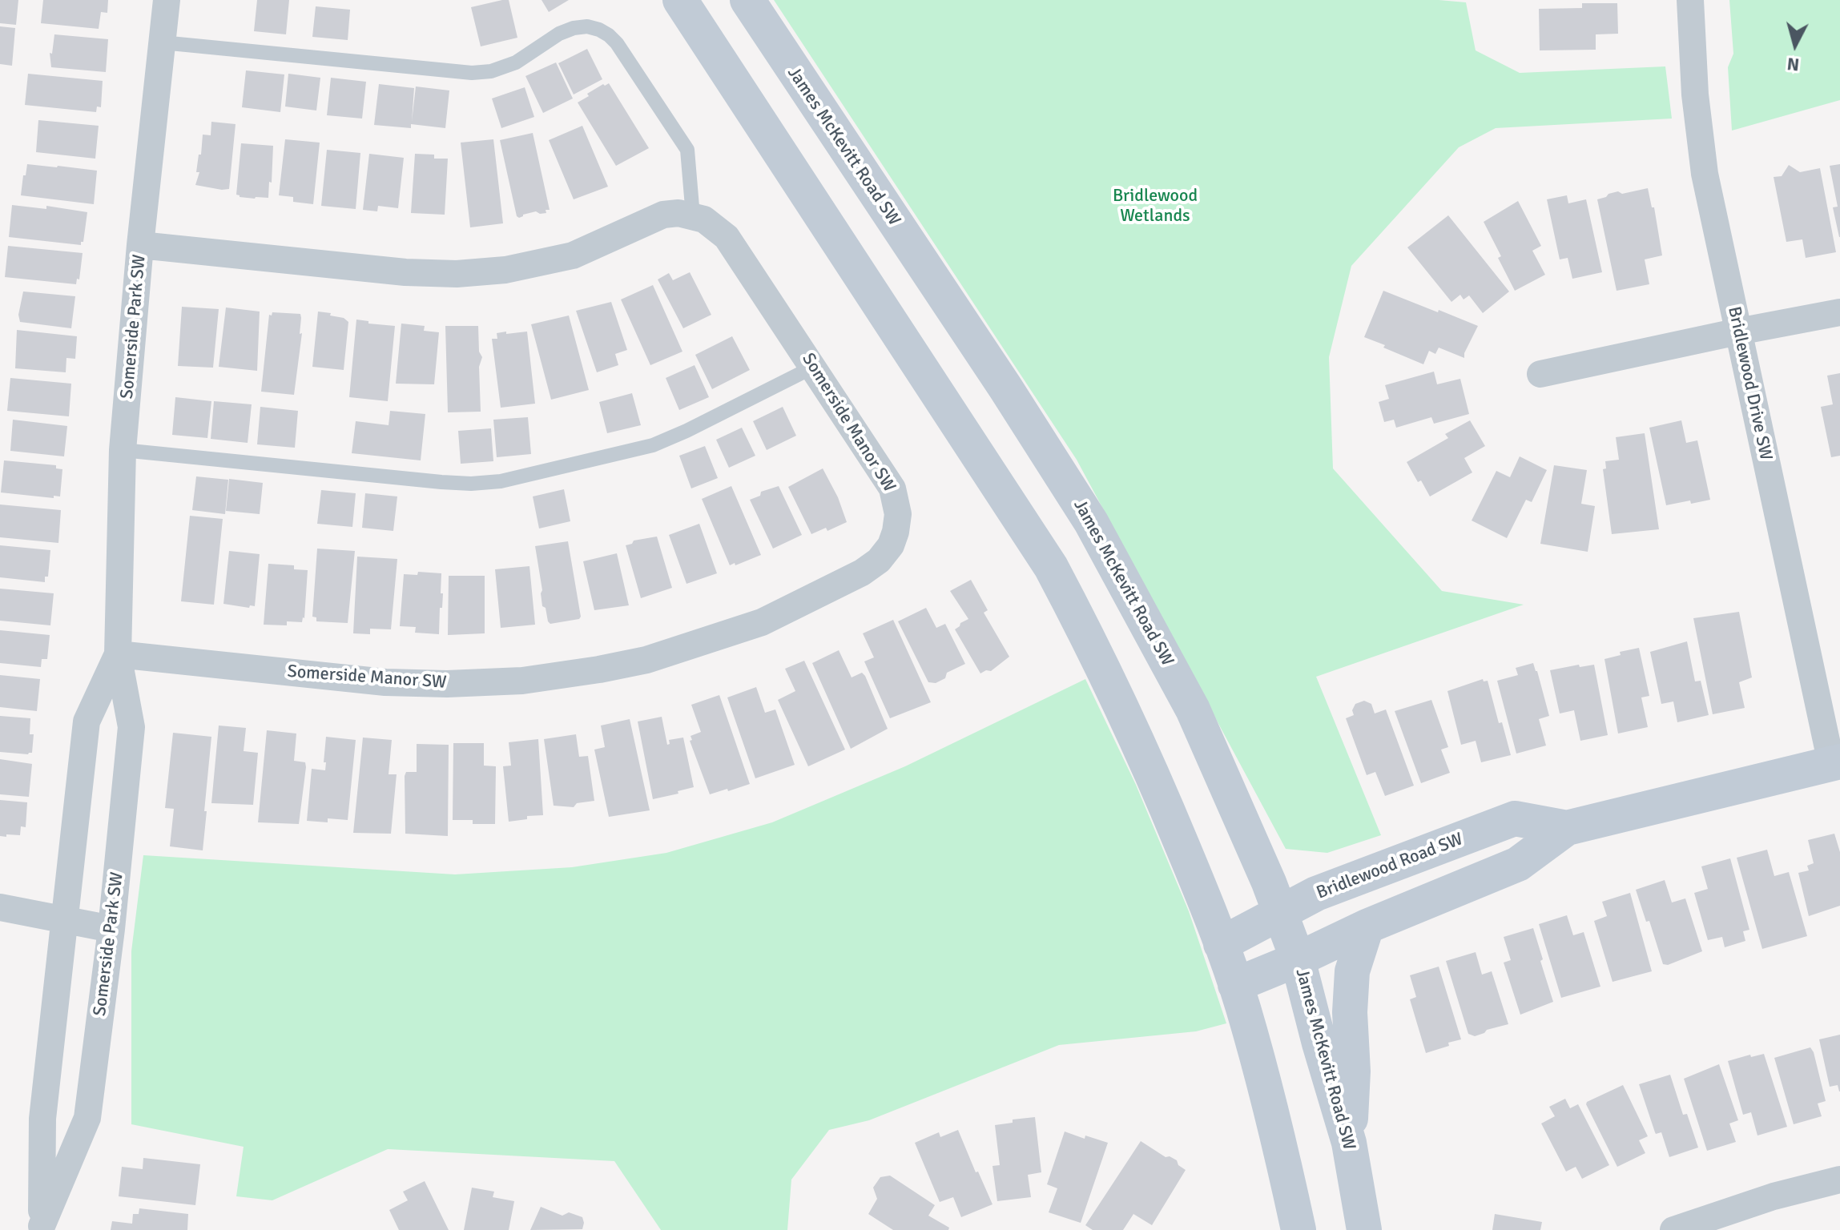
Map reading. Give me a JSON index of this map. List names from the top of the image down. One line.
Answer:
{"streets":{"main road":["James McKevitt Road SW","Bridlewood Road SW"],"street":["Somerside Park SW","Bridlewood Drive SW","Somerside Manor SW"]},"crossings":[["James McKevitt Road SW","Bridlewood Road SW"],["Somerside Park SW","Somerside Manor SW"],["Bridlewood Drive SW","Bridlewood Road SW"]],"parks":["Bridlewood Wetlands"],"north":"bottom"}
